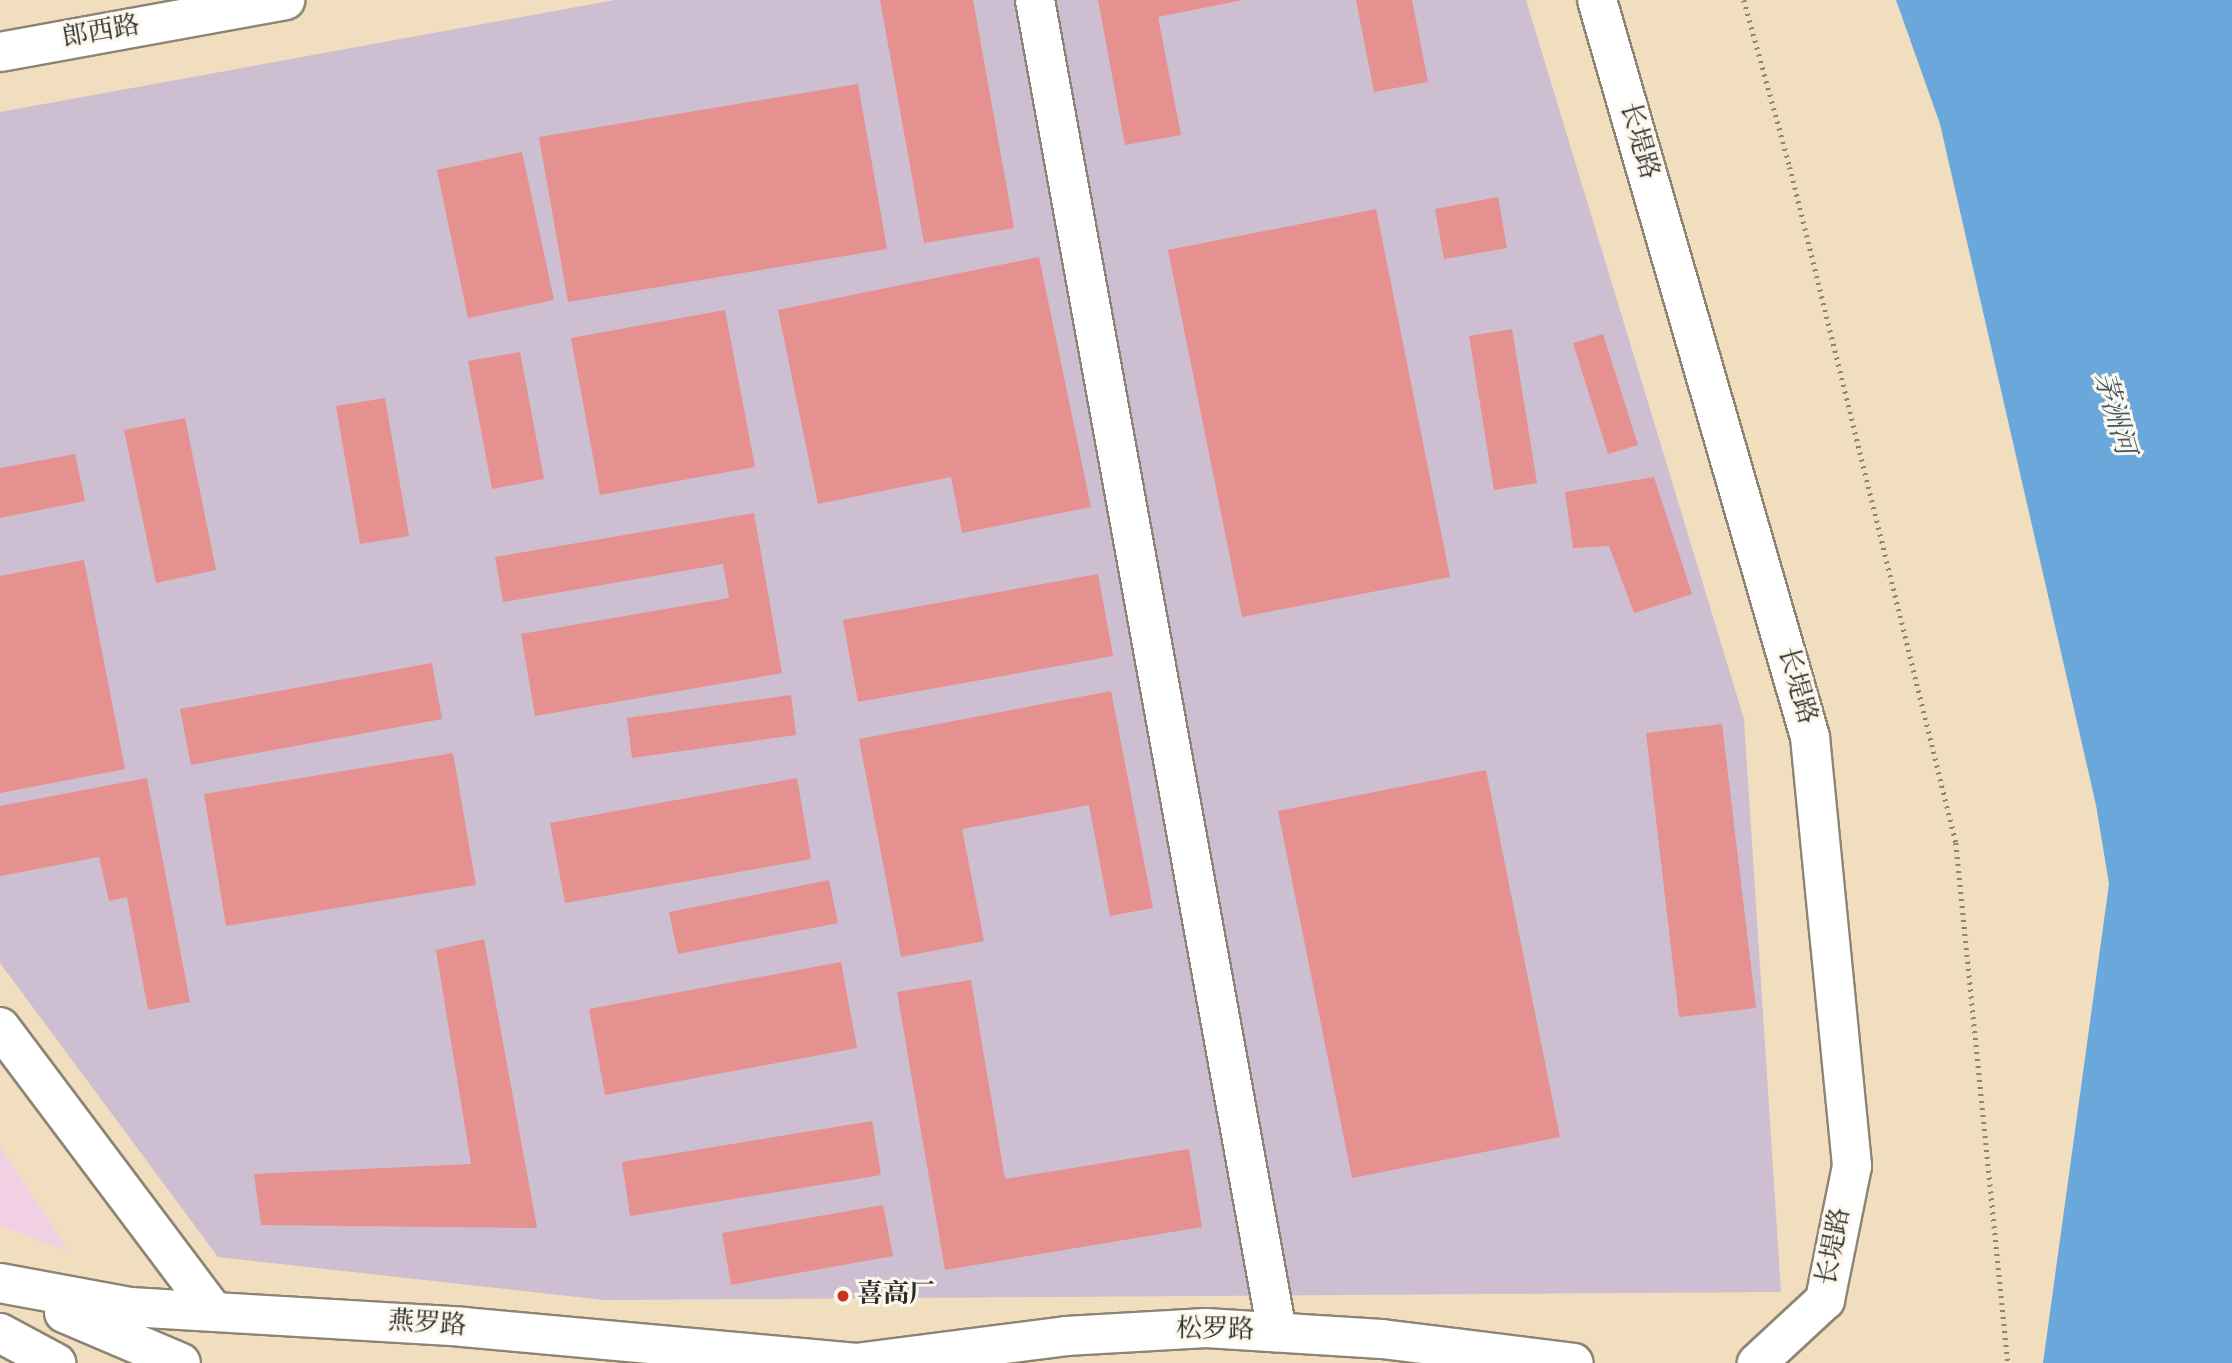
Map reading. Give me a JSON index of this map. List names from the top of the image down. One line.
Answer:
{"streets":{"street":["郎西路","长堤路","燕罗路","松罗路"]},"crossings":[["燕罗路","松罗路"]],"water":["茅洲河"],"places":["喜高厂"]}
